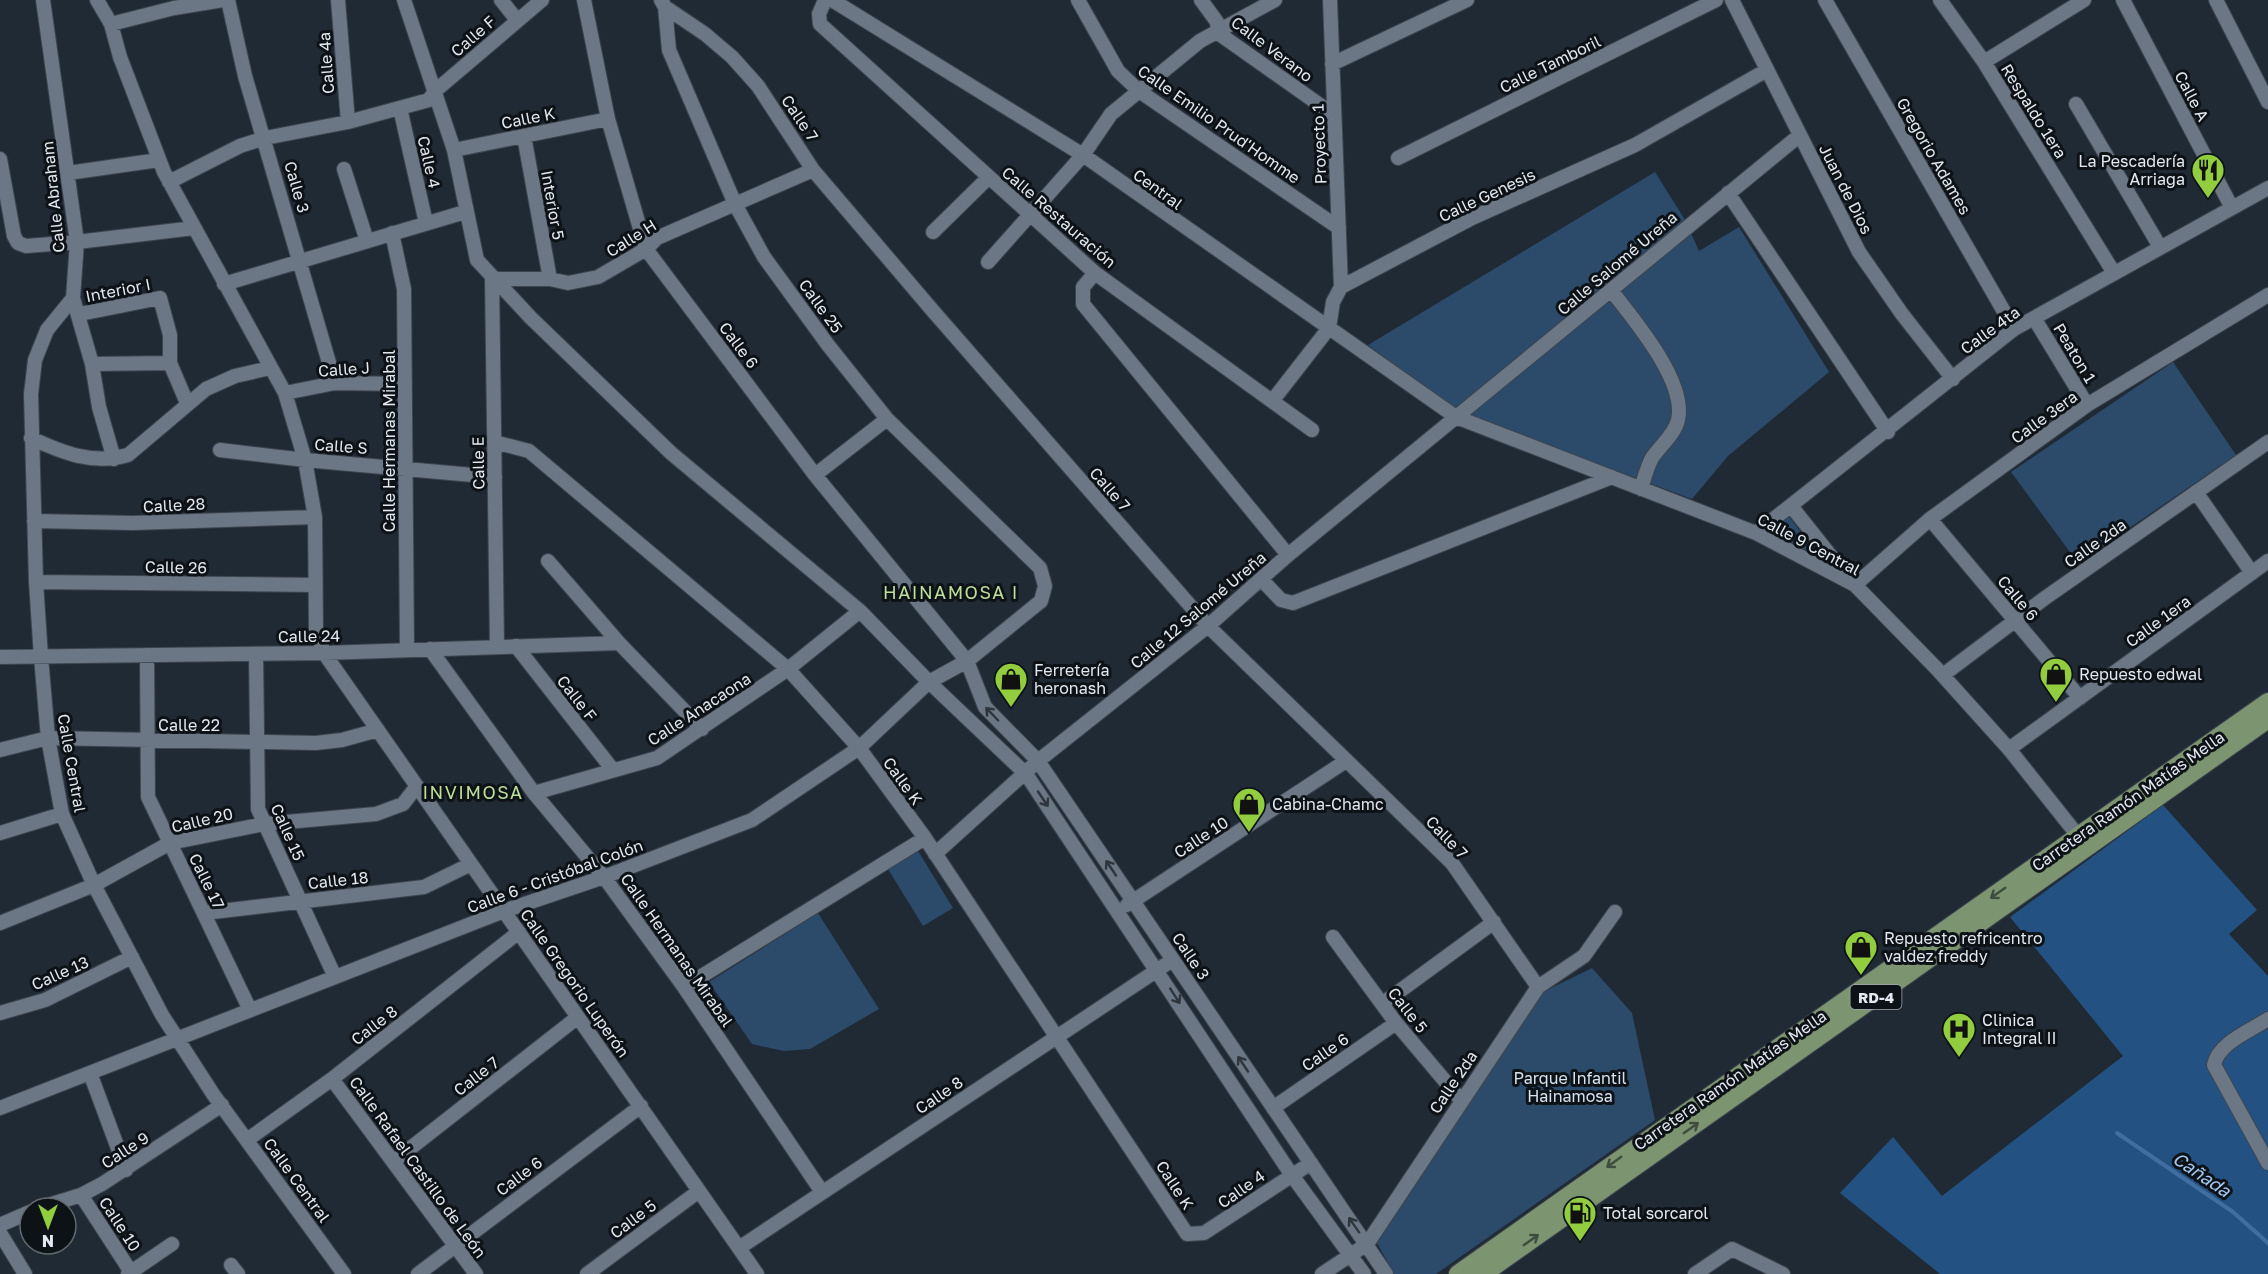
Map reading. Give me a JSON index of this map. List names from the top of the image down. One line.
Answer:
{"streets":{"main road":["Carretera Ramón Matías Mella","RD-4"],"street":["Calle F","Calle Verano","Calle 4a","Calle Tamboril","Calle A","Respaldo 1era","Calle K","Calle 7","Calle Emilio Prud'Homme","Proyecto 1","Gregorio Adames","Calle 4","Calle 3","Central","Juan de Dios","Calle Genesis","Calle Abraham","Interior 5","Calle Restauración","Calle H","Calle Salomé Ureña","Interior I","Calle 25","Calle 4ta","Calle 6","Peaton 1","Calle J","Calle 3era","Calle Hermanas Mirabal","Calle S","Calle E","Calle 28","Calle 2da","Calle 9 Central","Calle 26","Calle 12 Salomé Ureña","Calle 1era","Calle 24","Calle Anacaona","Calle 22","Calle Central","Calle 20","Calle 15","Calle 10","Calle 6 - Cristóbal Colón","Calle 18","Calle 17","Calle 13","Calle Gregorio Luperón","Calle 5","Calle 8","Calle 9","Calle Rafael Castillo de León"]},"crossings":[["Calle F","Calle 24"],["Calle F","Calle Anacaona"],["Calle Verano","Proyecto 1"],["Calle A","Calle 4ta"],["Respaldo 1era","Calle 4ta"],["Calle K","Calle 4"],["Calle K","Interior 5"],["Calle K","Calle 6"],["Calle K","Calle E"],["Calle K","Calle 12 Salomé Ureña"],["Calle K","Calle Anacaona"],["Calle K","Calle 6 - Cristóbal Colón"],["Calle K","Calle 8"],["Calle 7","Calle H"],["Calle 7","Calle 25"],["Calle 7","Calle 2da"],["Calle 7","Calle 12 Salomé Ureña"],["Calle 7","Calle 10"],["Calle 7","Calle Gregorio Luperón"],["Calle 7","Calle Rafael Castillo de León"],["Calle Emilio Prud'Homme","Proyecto 1"],["Proyecto 1","Calle Genesis"],["Gregorio Adames","Calle 4ta"],["Calle 4","Calle 3"],["Calle 3","Calle 6"],["Calle 3","Calle J"],["Calle 3","Calle 2da"],["Calle 3","Calle 12 Salomé Ureña"],["Calle 3","Calle 10"],["Calle 3","Calle 6 - Cristóbal Colón"],["Calle 3","Calle 8"],["Central","Calle Salomé Ureña"],["Central","Calle 9 Central"],["Central","Calle 12 Salomé Ureña"],["Juan de Dios","Calle Genesis"],["Juan de Dios","Calle Salomé Ureña"],["Juan de Dios","Calle 4ta"],["Calle Abraham","Interior I"],["Calle Abraham","Calle Central"],["Interior 5","Calle H"],["Calle H","Calle 25"],["Calle H","Calle 6"],["Calle H","Calle E"],["Calle Salomé Ureña","Calle 9 Central"],["Calle Salomé Ureña","Calle 12 Salomé Ureña"],["Calle 25","Calle 6 - Cristóbal Colón"],["Calle 4ta","Peaton 1"],["Calle 4ta","Calle 9 Central"],["Calle 6","Calle 3era"],["Calle 6","Calle 2da"],["Calle 6","Calle 1era"],["Calle 6","Calle 6 - Cristóbal Colón"],["Calle 6","Calle Gregorio Luperón"],["Calle 6","Calle 5"],["Calle 6","Calle Rafael Castillo de León"],["Peaton 1","Calle 3era"],["Calle J","Calle Hermanas Mirabal"],["Calle J","Calle Gregorio Luperón"],["Calle 3era","Calle 9 Central"],["Calle Hermanas Mirabal","Calle S"],["Calle Hermanas Mirabal","Calle 24"],["Calle Hermanas Mirabal","Calle Anacaona"],["Calle Hermanas Mirabal","Calle 6 - Cristóbal Colón"],["Calle Hermanas Mirabal","Calle 8"],["Calle S","Calle E"],["Calle S","Calle Gregorio Luperón"],["Calle E","Calle 24"],["Calle 28","Calle Central"],["Calle 28","Calle Gregorio Luperón"],["Calle 2da","Calle 9 Central"],["Calle 2da","Calle 5"],["Calle 9 Central","Calle 12 Salomé Ureña"],["Calle 9 Central","Calle 1era"],["Calle 9 Central","Carretera Ramón Matías Mella"],["Calle 26","Calle Central"],["Calle 26","Calle Gregorio Luperón"],["Calle 24","Calle Central"],["Calle 24","Calle 15"],["Calle 24","Calle 17"],["Calle 24","Calle Gregorio Luperón"],["Calle 22","Calle Central"],["Calle 22","Calle 15"],["Calle 22","Calle 17"],["Calle 22","Calle Gregorio Luperón"],["Calle Central","Calle 20"],["Calle Central","Calle 6 - Cristóbal Colón"],["Calle Central","Calle 13"],["Calle Central","Calle 8"],["Calle Central","Calle 9"],["Calle 20","Calle 15"],["Calle 20","Calle 17"],["Calle 20","Calle Gregorio Luperón"],["Calle 15","Calle 6 - Cristóbal Colón"],["Calle 15","Calle 18"],["Calle 10","Calle 9"],["Calle 6 - Cristóbal Colón","Calle 17"],["Calle 6 - Cristóbal Colón","Calle Gregorio Luperón"],["Calle 18","Calle 17"],["Calle 18","Calle Gregorio Luperón"],["Calle Gregorio Luperón","Calle 5"],["Calle Gregorio Luperón","Calle 8"],["Calle 8","Calle Rafael Castillo de León"]],"districts":["HAINAMOSA I","INVIMOSA"],"water":["Cañada"],"parks":["Parque Infantil Hainamosa"],"places":{"restaurant":["La Pescadería Arriaga"],"shop":["Repuesto edwal","Ferretería heronash","Cabina-Chamc","Repuesto refricentro valdez freddy"],"hospital":["Clinica Integral II"],"fuel station":["Total sorcarol"]},"north":"bottom"}
